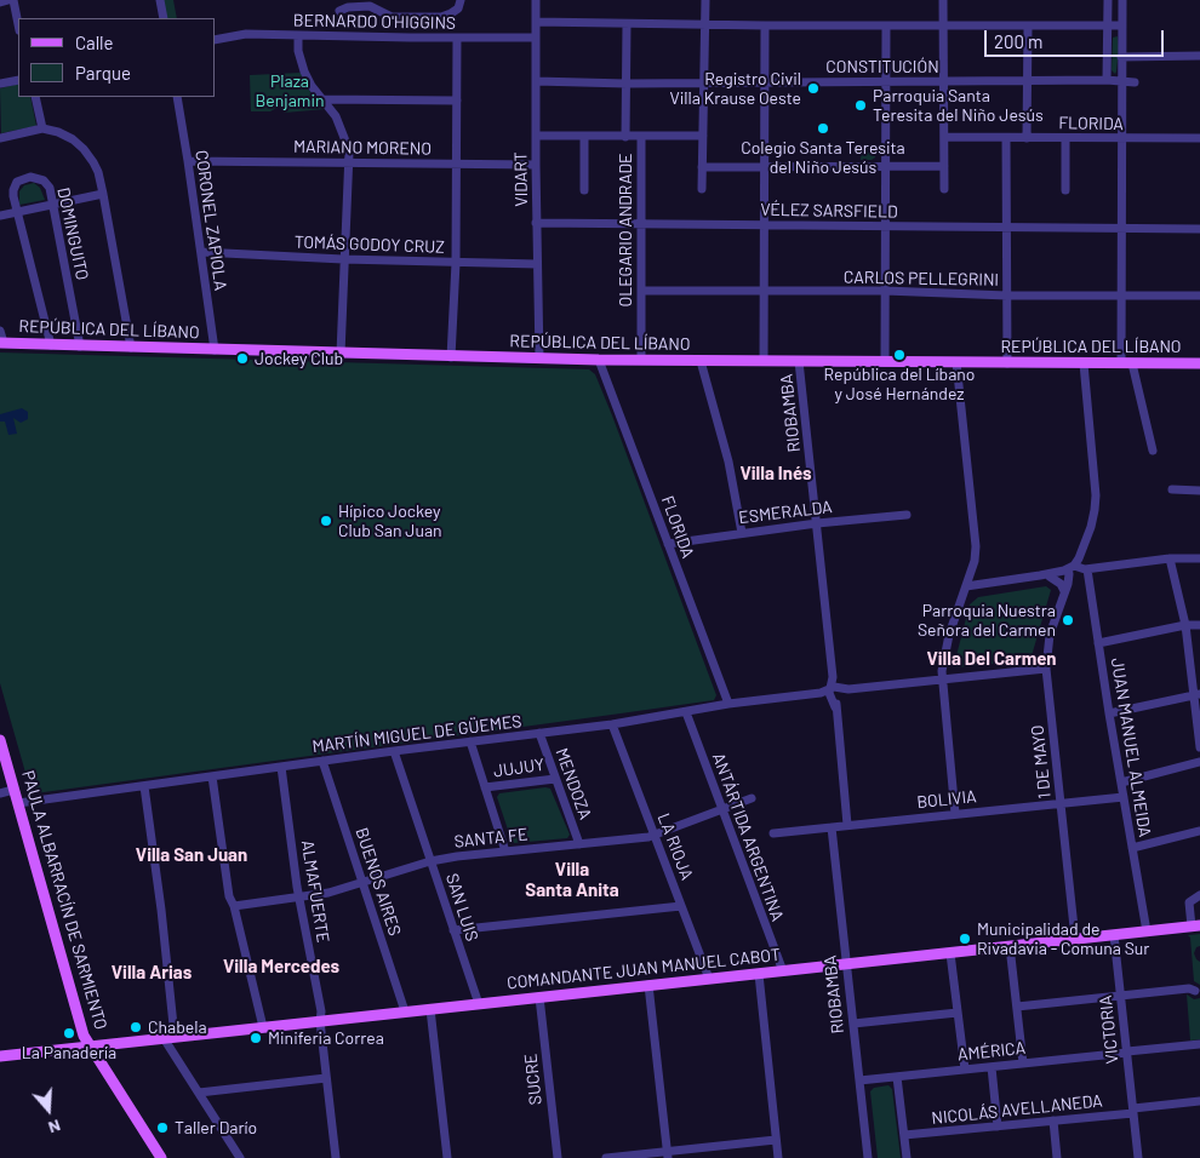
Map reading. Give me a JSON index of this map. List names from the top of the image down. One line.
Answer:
{"streets":{"main road":["REPÚBLICA DEL LÍBANO","PAULA ALBARRACÍN DE SARMIENTO","COMANDANTE JUAN MANUEL CABOT"],"street":["BERNARDO O'HIGGINS","CONSTITUCIÓN","FLORIDA","MARIANO MORENO","VIDART","VÉLEZ SARSFIELD","CORONEL ZAPIOLA","OLEGARIO ANDRADE","DOMINGUITO","TOMÁS GODOY CRUZ","CARLOS PELLEGRINI","RIOBAMBA","ESMERALDA","MARTÍN MIGUEL DE GÜEMES","JUAN MANUEL ALMEIDA","1 DE MAYO","JUJUY","MENDOZA","BOLIVIA","ANTÁRTIDA ARGENTINA","SANTA FE","LA RIOJA","BUENOS AIRES","ALMAFUERTE","SAN LUIS","VICTORIA","AMÉRICA","SUCRE","NICOLÁS AVELLANEDA"]},"crossings":[["BERNARDO O'HIGGINS","VIDART"],["CONSTITUCIÓN","VIDART"],["CONSTITUCIÓN","OLEGARIO ANDRADE"],["FLORIDA","REPÚBLICA DEL LÍBANO"],["FLORIDA","ESMERALDA"],["FLORIDA","MARTÍN MIGUEL DE GÜEMES"],["MARIANO MORENO","VIDART"],["MARIANO MORENO","CORONEL ZAPIOLA"],["VIDART","VÉLEZ SARSFIELD"],["VIDART","TOMÁS GODOY CRUZ"],["VIDART","REPÚBLICA DEL LÍBANO"],["VÉLEZ SARSFIELD","OLEGARIO ANDRADE"],["CORONEL ZAPIOLA","TOMÁS GODOY CRUZ"],["CORONEL ZAPIOLA","REPÚBLICA DEL LÍBANO"],["OLEGARIO ANDRADE","CARLOS PELLEGRINI"],["OLEGARIO ANDRADE","REPÚBLICA DEL LÍBANO"],["DOMINGUITO","REPÚBLICA DEL LÍBANO"],["REPÚBLICA DEL LÍBANO","RIOBAMBA"],["REPÚBLICA DEL LÍBANO","1 DE MAYO"],["RIOBAMBA","ESMERALDA"],["RIOBAMBA","MARTÍN MIGUEL DE GÜEMES"],["RIOBAMBA","BOLIVIA"],["RIOBAMBA","COMANDANTE JUAN MANUEL CABOT"],["RIOBAMBA","AMÉRICA"],["MARTÍN MIGUEL DE GÜEMES","1 DE MAYO"],["MARTÍN MIGUEL DE GÜEMES","MENDOZA"],["MARTÍN MIGUEL DE GÜEMES","ANTÁRTIDA ARGENTINA"],["MARTÍN MIGUEL DE GÜEMES","LA RIOJA"],["MARTÍN MIGUEL DE GÜEMES","BUENOS AIRES"],["MARTÍN MIGUEL DE GÜEMES","ALMAFUERTE"],["MARTÍN MIGUEL DE GÜEMES","PAULA ALBARRACÍN DE SARMIENTO"],["MARTÍN MIGUEL DE GÜEMES","SAN LUIS"],["JUAN MANUEL ALMEIDA","1 DE MAYO"],["JUAN MANUEL ALMEIDA","BOLIVIA"],["JUAN MANUEL ALMEIDA","COMANDANTE JUAN MANUEL CABOT"],["1 DE MAYO","BOLIVIA"],["1 DE MAYO","COMANDANTE JUAN MANUEL CABOT"],["JUJUY","MENDOZA"],["MENDOZA","SANTA FE"],["ANTÁRTIDA ARGENTINA","SANTA FE"],["ANTÁRTIDA ARGENTINA","COMANDANTE JUAN MANUEL CABOT"],["SANTA FE","LA RIOJA"],["SANTA FE","BUENOS AIRES"],["SANTA FE","ALMAFUERTE"],["SANTA FE","SAN LUIS"],["LA RIOJA","COMANDANTE JUAN MANUEL CABOT"],["BUENOS AIRES","COMANDANTE JUAN MANUEL CABOT"],["ALMAFUERTE","COMANDANTE JUAN MANUEL CABOT"],["PAULA ALBARRACÍN DE SARMIENTO","COMANDANTE JUAN MANUEL CABOT"],["SAN LUIS","COMANDANTE JUAN MANUEL CABOT"],["COMANDANTE JUAN MANUEL CABOT","VICTORIA"],["COMANDANTE JUAN MANUEL CABOT","SUCRE"],["VICTORIA","AMÉRICA"],["VICTORIA","NICOLÁS AVELLANEDA"]],"districts":["Villa Inés","Villa Del Carmen","Villa San Juan","Villa Santa Anita","Villa Mercedes","Villa Arias"],"parks":["Plaza Benjamin"],"places":["Registro Civil Villa Krause Oeste","Parroquia Santa Teresita del Niño Jesús","Colegio Santa Teresita del Niño Jesús","República del Líbano y José Hernández","Jockey Club","Hípico Jockey Club San Juan","Parroquia Nuestra Señora del Carmen","Municipalidad de Rivadavia - Comuna Sur","Chabela","La Panadería","Miniferia Correa","Taller Darío"],"legend":["Calle","Parque"],"scale_bar":"200 m","north":"bottom"}
